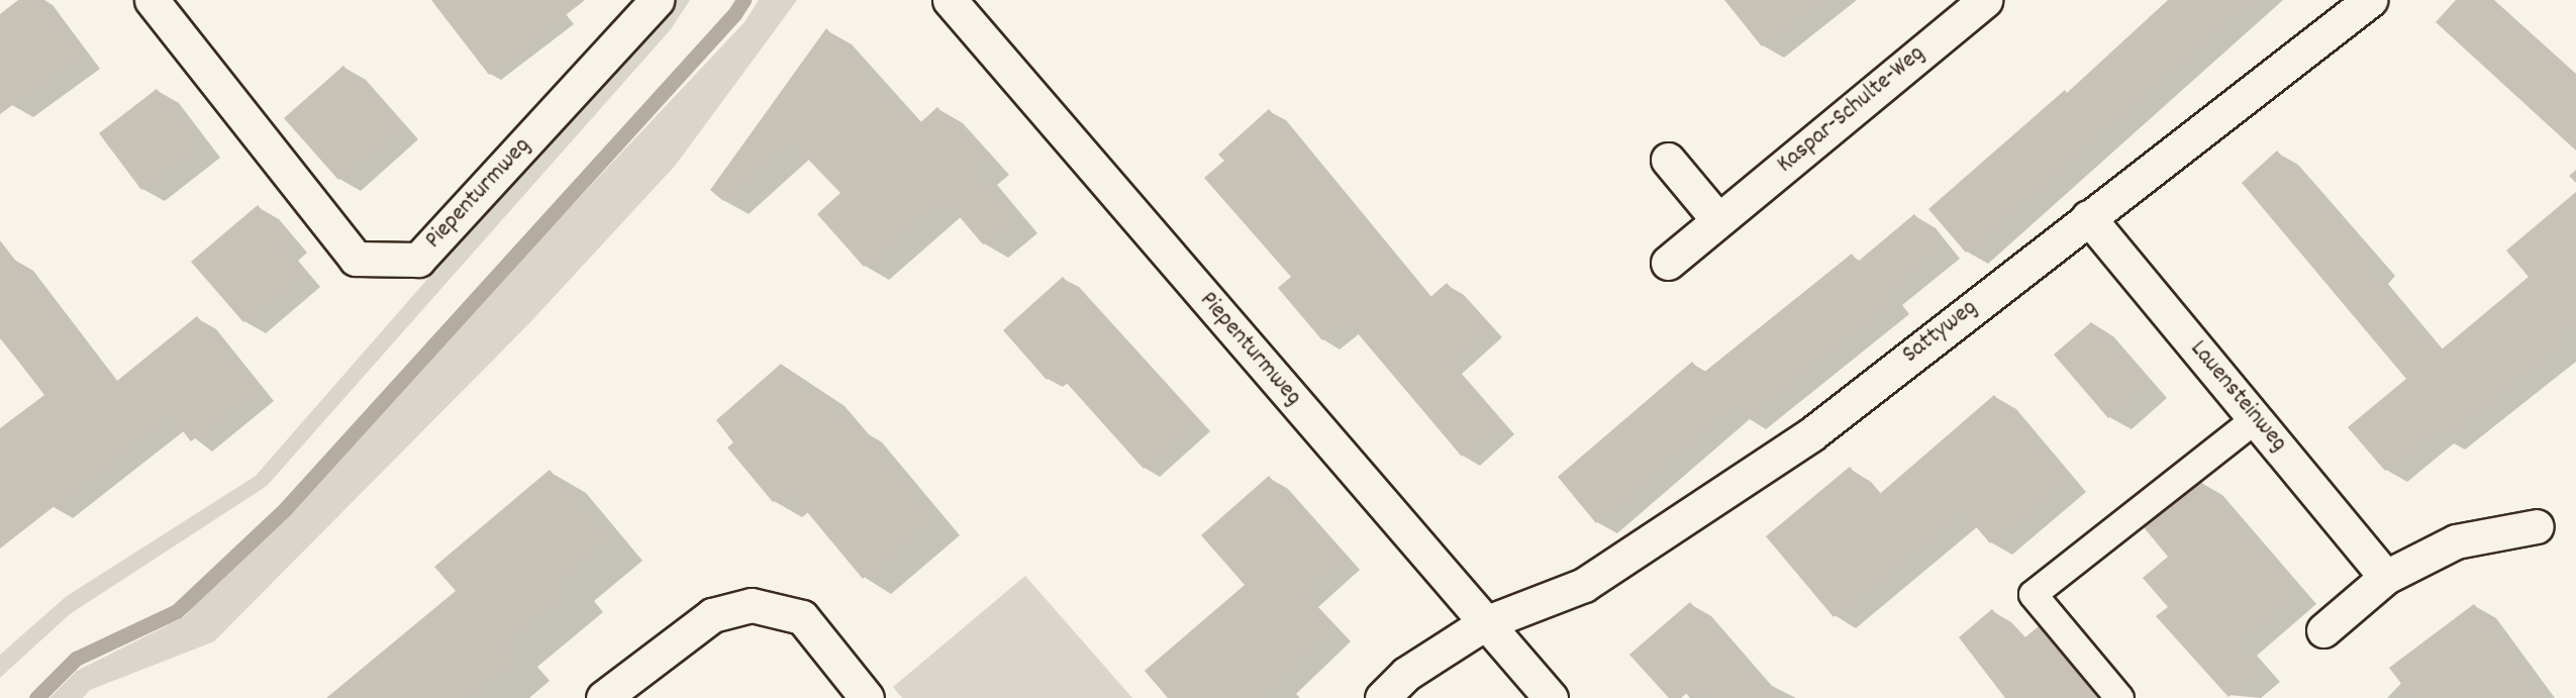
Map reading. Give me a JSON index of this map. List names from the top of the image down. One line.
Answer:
{"streets":{"street":["Kaspar-Schulte-Weg","Piepenturmweg","Sattyweg","Lauensteinweg"]},"crossings":[["Piepenturmweg","Sattyweg"],["Sattyweg","Lauensteinweg"]]}
